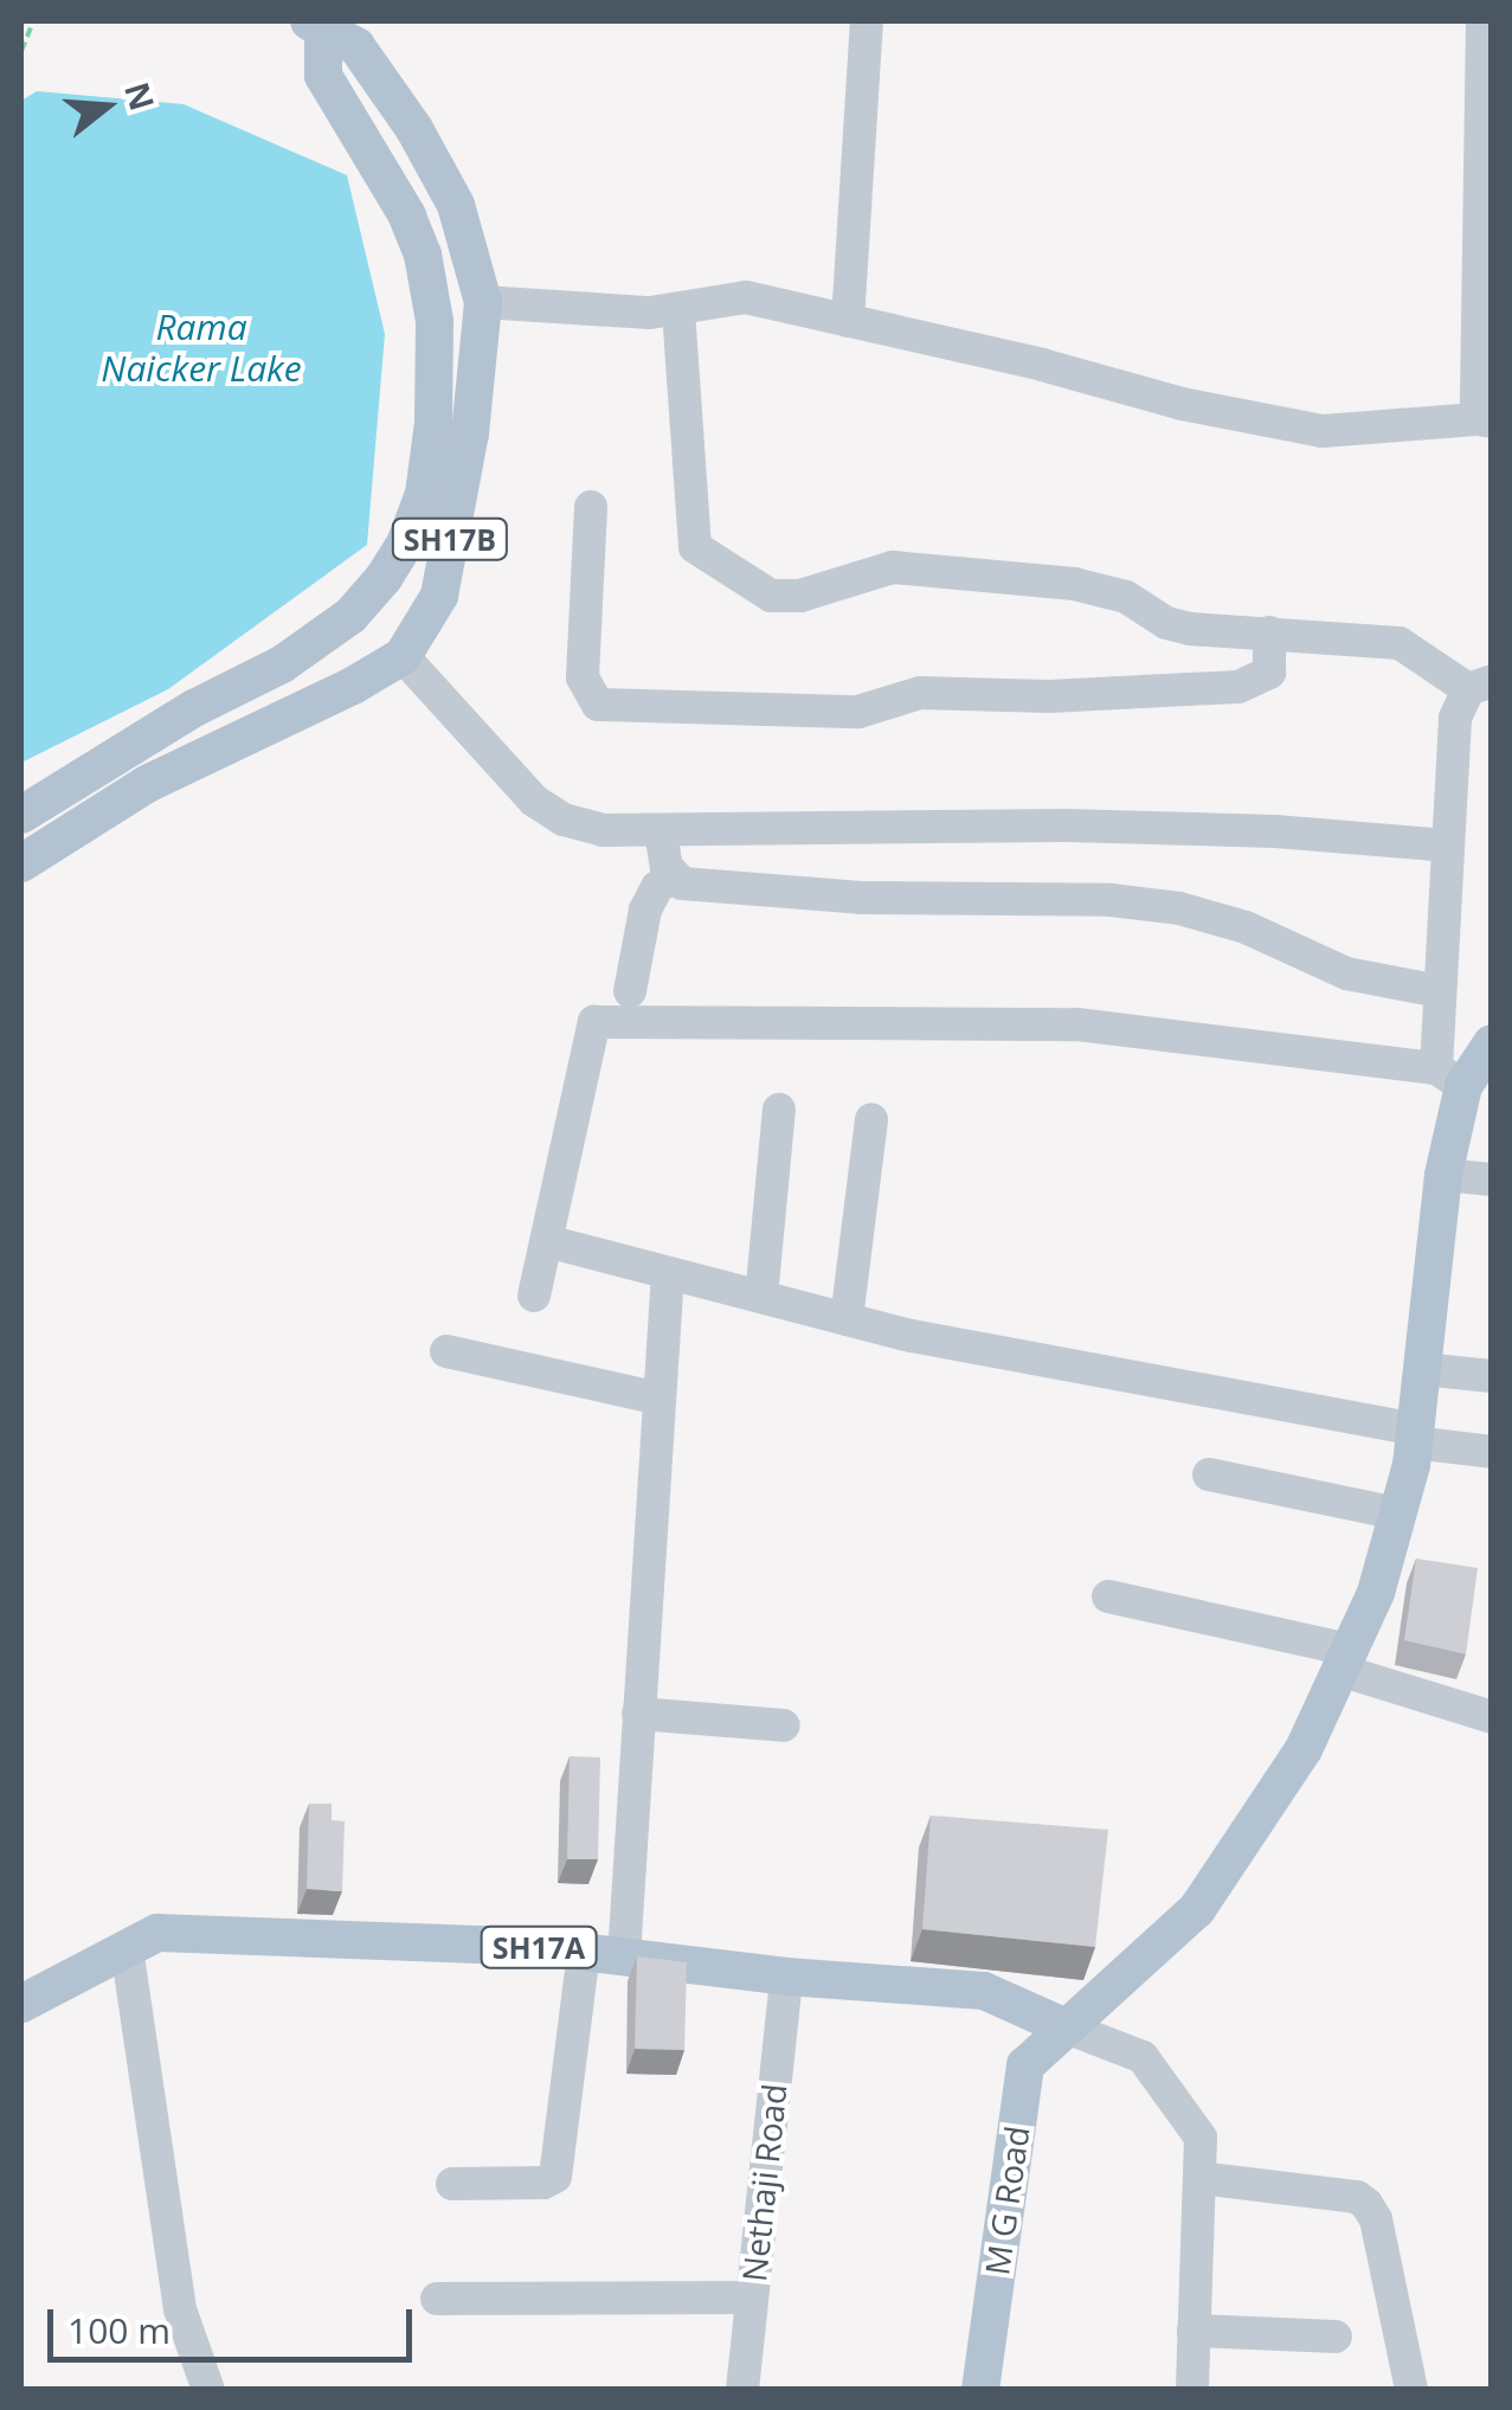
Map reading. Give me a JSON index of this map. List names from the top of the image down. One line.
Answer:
{"streets":{"main road":["SH17B","SH17A","M G Road"],"street":["Nethaji Road"]},"crossings":[["SH17A","Nethaji Road"],["SH17A","M G Road"]],"water":["Rama Naicker Lake"],"scale_bar":"100 m","north":"right"}
